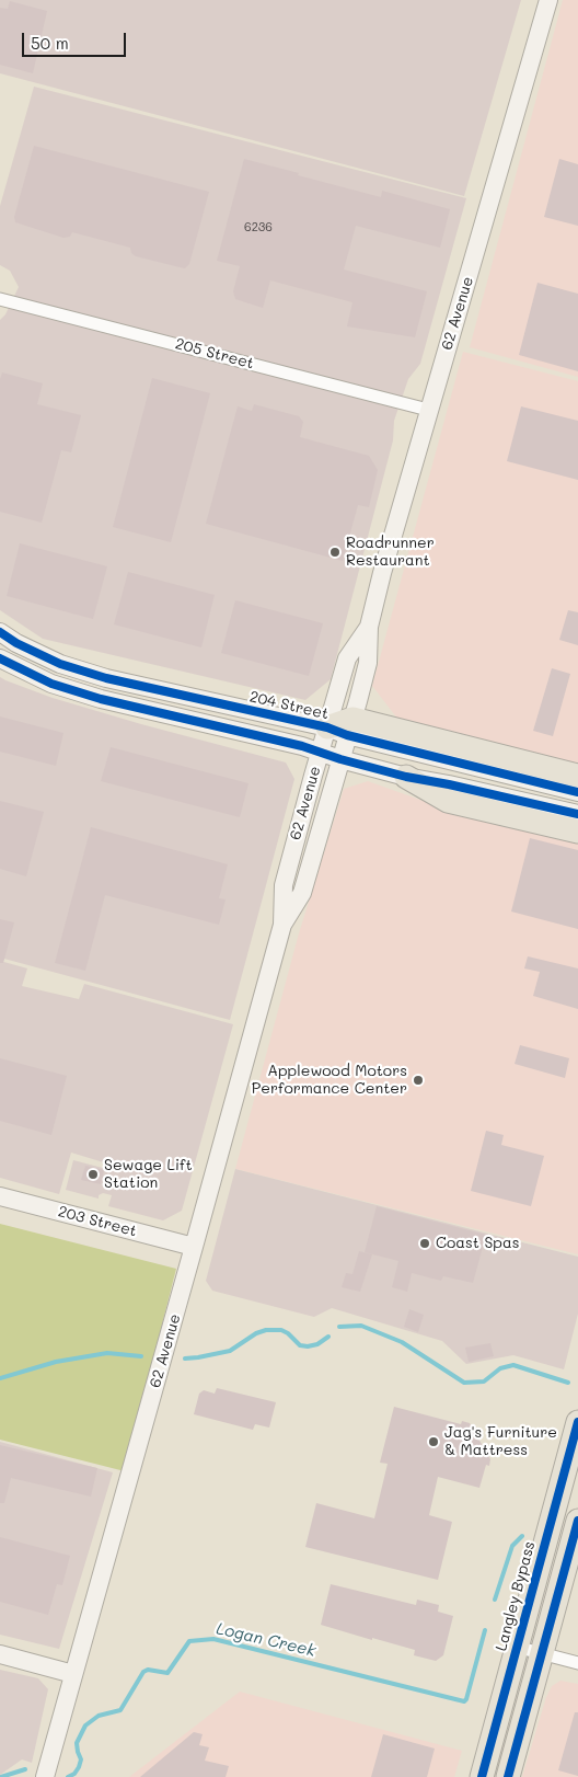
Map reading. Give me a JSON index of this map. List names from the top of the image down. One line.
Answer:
{"streets":{"highway":["Langley Bypass"],"street":["62 Avenue","205 Street","204 Street","203 Street"]},"crossings":[["62 Avenue","205 Street"],["62 Avenue","204 Street"],["62 Avenue","203 Street"]],"water":["Logan Creek"],"places":["Roadrunner Restaurant","Applewood Motors Performance Center","Sewage Lift Station","Coast Spas","Jag's Furniture & Mattress"],"house_numbers":["6236"],"scale_bar":"50 m"}
